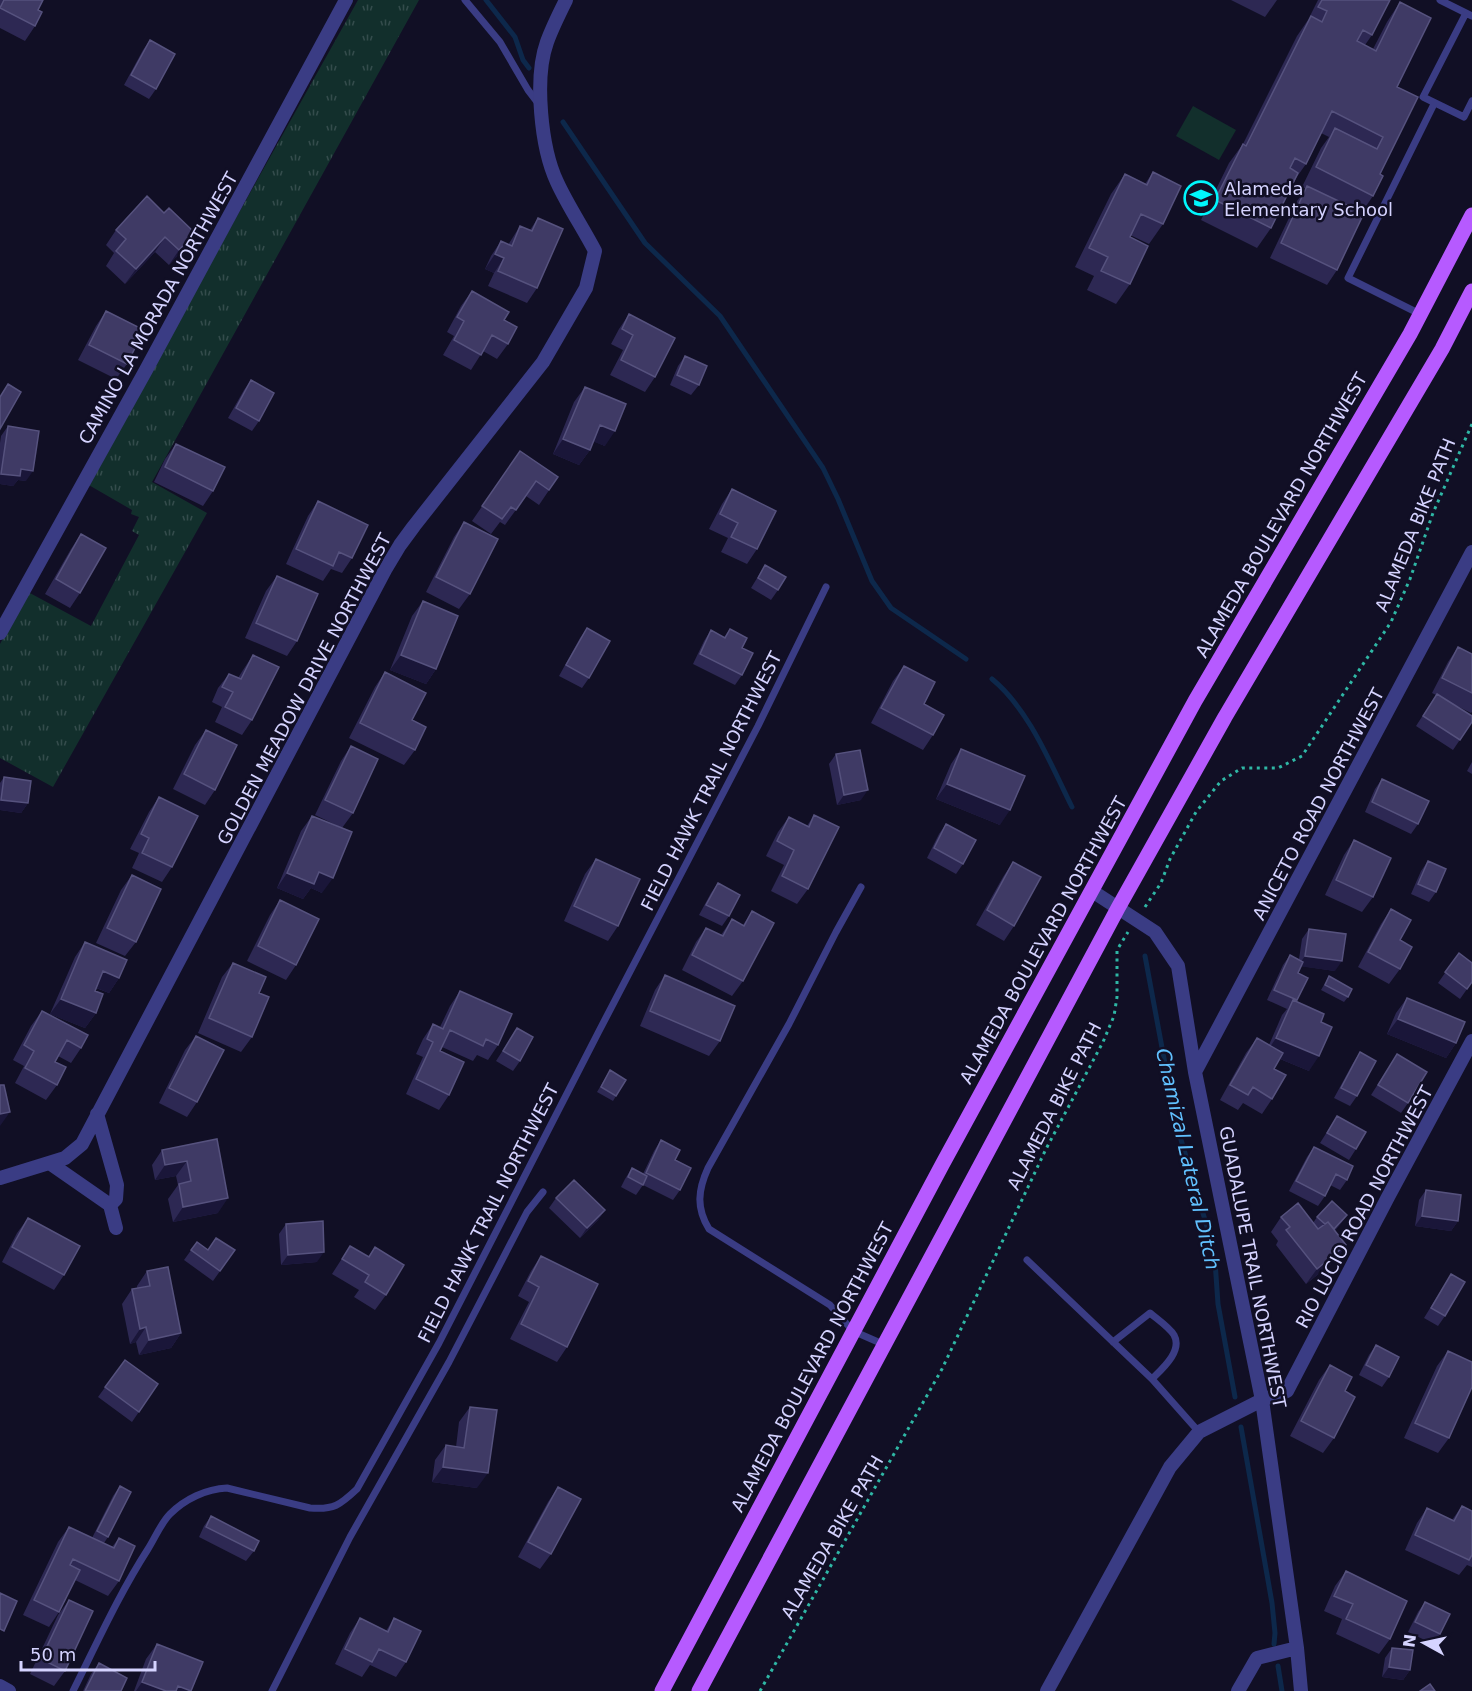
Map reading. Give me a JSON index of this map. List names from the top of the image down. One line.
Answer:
{"streets":{"main road":["ALAMEDA BOULEVARD NORTHWEST"],"street":["CAMINO LA MORADA NORTHWEST","GOLDEN MEADOW DRIVE NORTHWEST","ANICETO ROAD NORTHWEST","RIO LUCIO ROAD NORTHWEST","GUADALUPE TRAIL NORTHWEST"],"lane":["FIELD HAWK TRAIL NORTHWEST"],"path":["ALAMEDA BIKE PATH"]},"crossings":[["ALAMEDA BOULEVARD NORTHWEST","GUADALUPE TRAIL NORTHWEST"],["ALAMEDA BIKE PATH","GUADALUPE TRAIL NORTHWEST"],["ANICETO ROAD NORTHWEST","GUADALUPE TRAIL NORTHWEST"],["RIO LUCIO ROAD NORTHWEST","GUADALUPE TRAIL NORTHWEST"]],"water":["Chamizal Lateral Ditch"],"places":{"school or university":["Alameda Elementary School"]},"scale_bar":"50 m","north":"left"}
